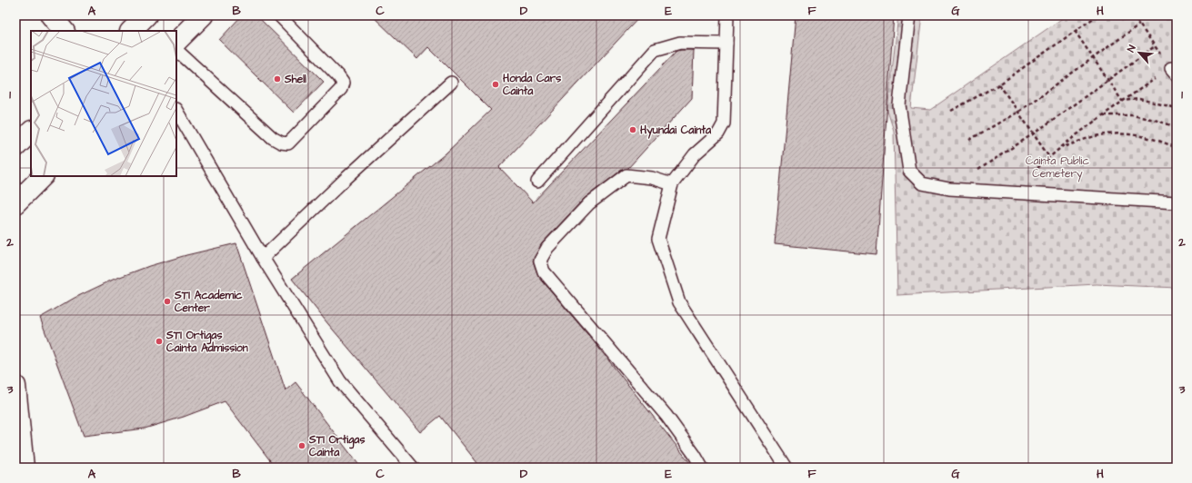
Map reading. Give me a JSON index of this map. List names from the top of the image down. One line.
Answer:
{"parks":["Cainta Public Cemetery"],"places":["Shell","Honda Cars Cainta","Hyundai Cainta","STI Academic Center","STI Ortigas Cainta Admission","STI Ortigas Cainta"],"north":"top left","grid":{"columns":["A","B","C","D","E","F","G","H"],"rows":["1","2","3"]}}
